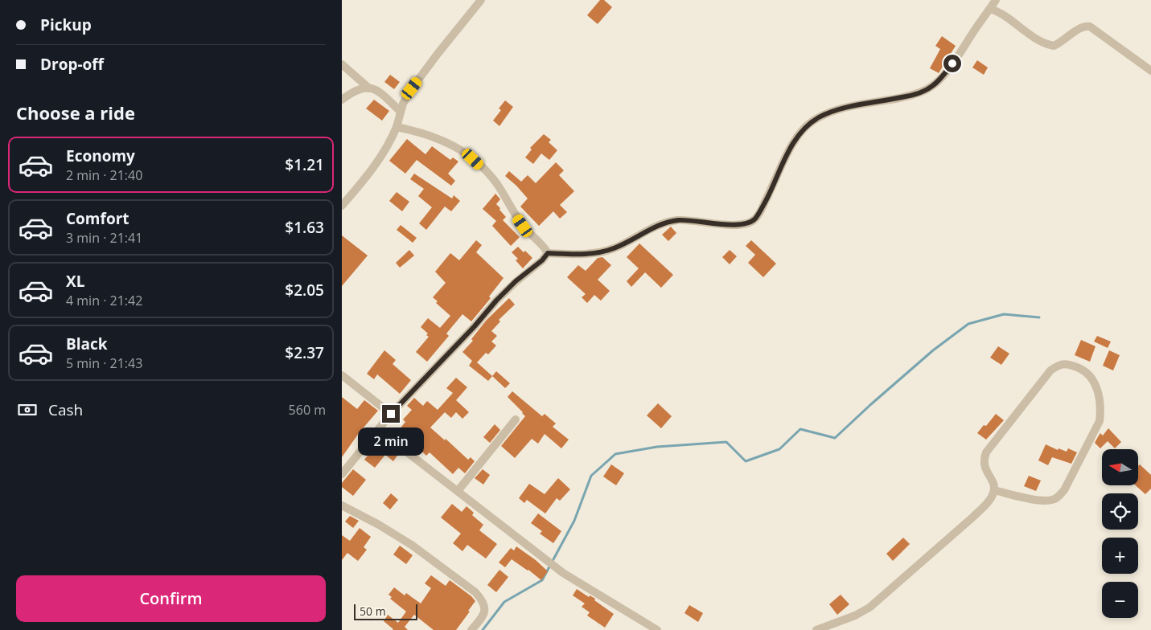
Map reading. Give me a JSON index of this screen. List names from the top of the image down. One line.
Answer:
{"scale_bar":"50 m","north":"left","page":{"banner":["Pickup","Drop-off"],"heading":"Choose a ride","list":[{"name":"Economy","note":"2 min · 21:40","value":"$1.21"},{"name":"Comfort","note":"3 min · 21:41","value":"$1.63"},{"name":"XL","note":"4 min · 21:42","value":"$2.05"},{"name":"Black","note":"5 min · 21:43","value":"$2.37"}],"pay":["Cash","560 m"],"bubble":"2 min","map_buttons":["+","−"],"buttons":"Confirm","scale":"50 m"}}
